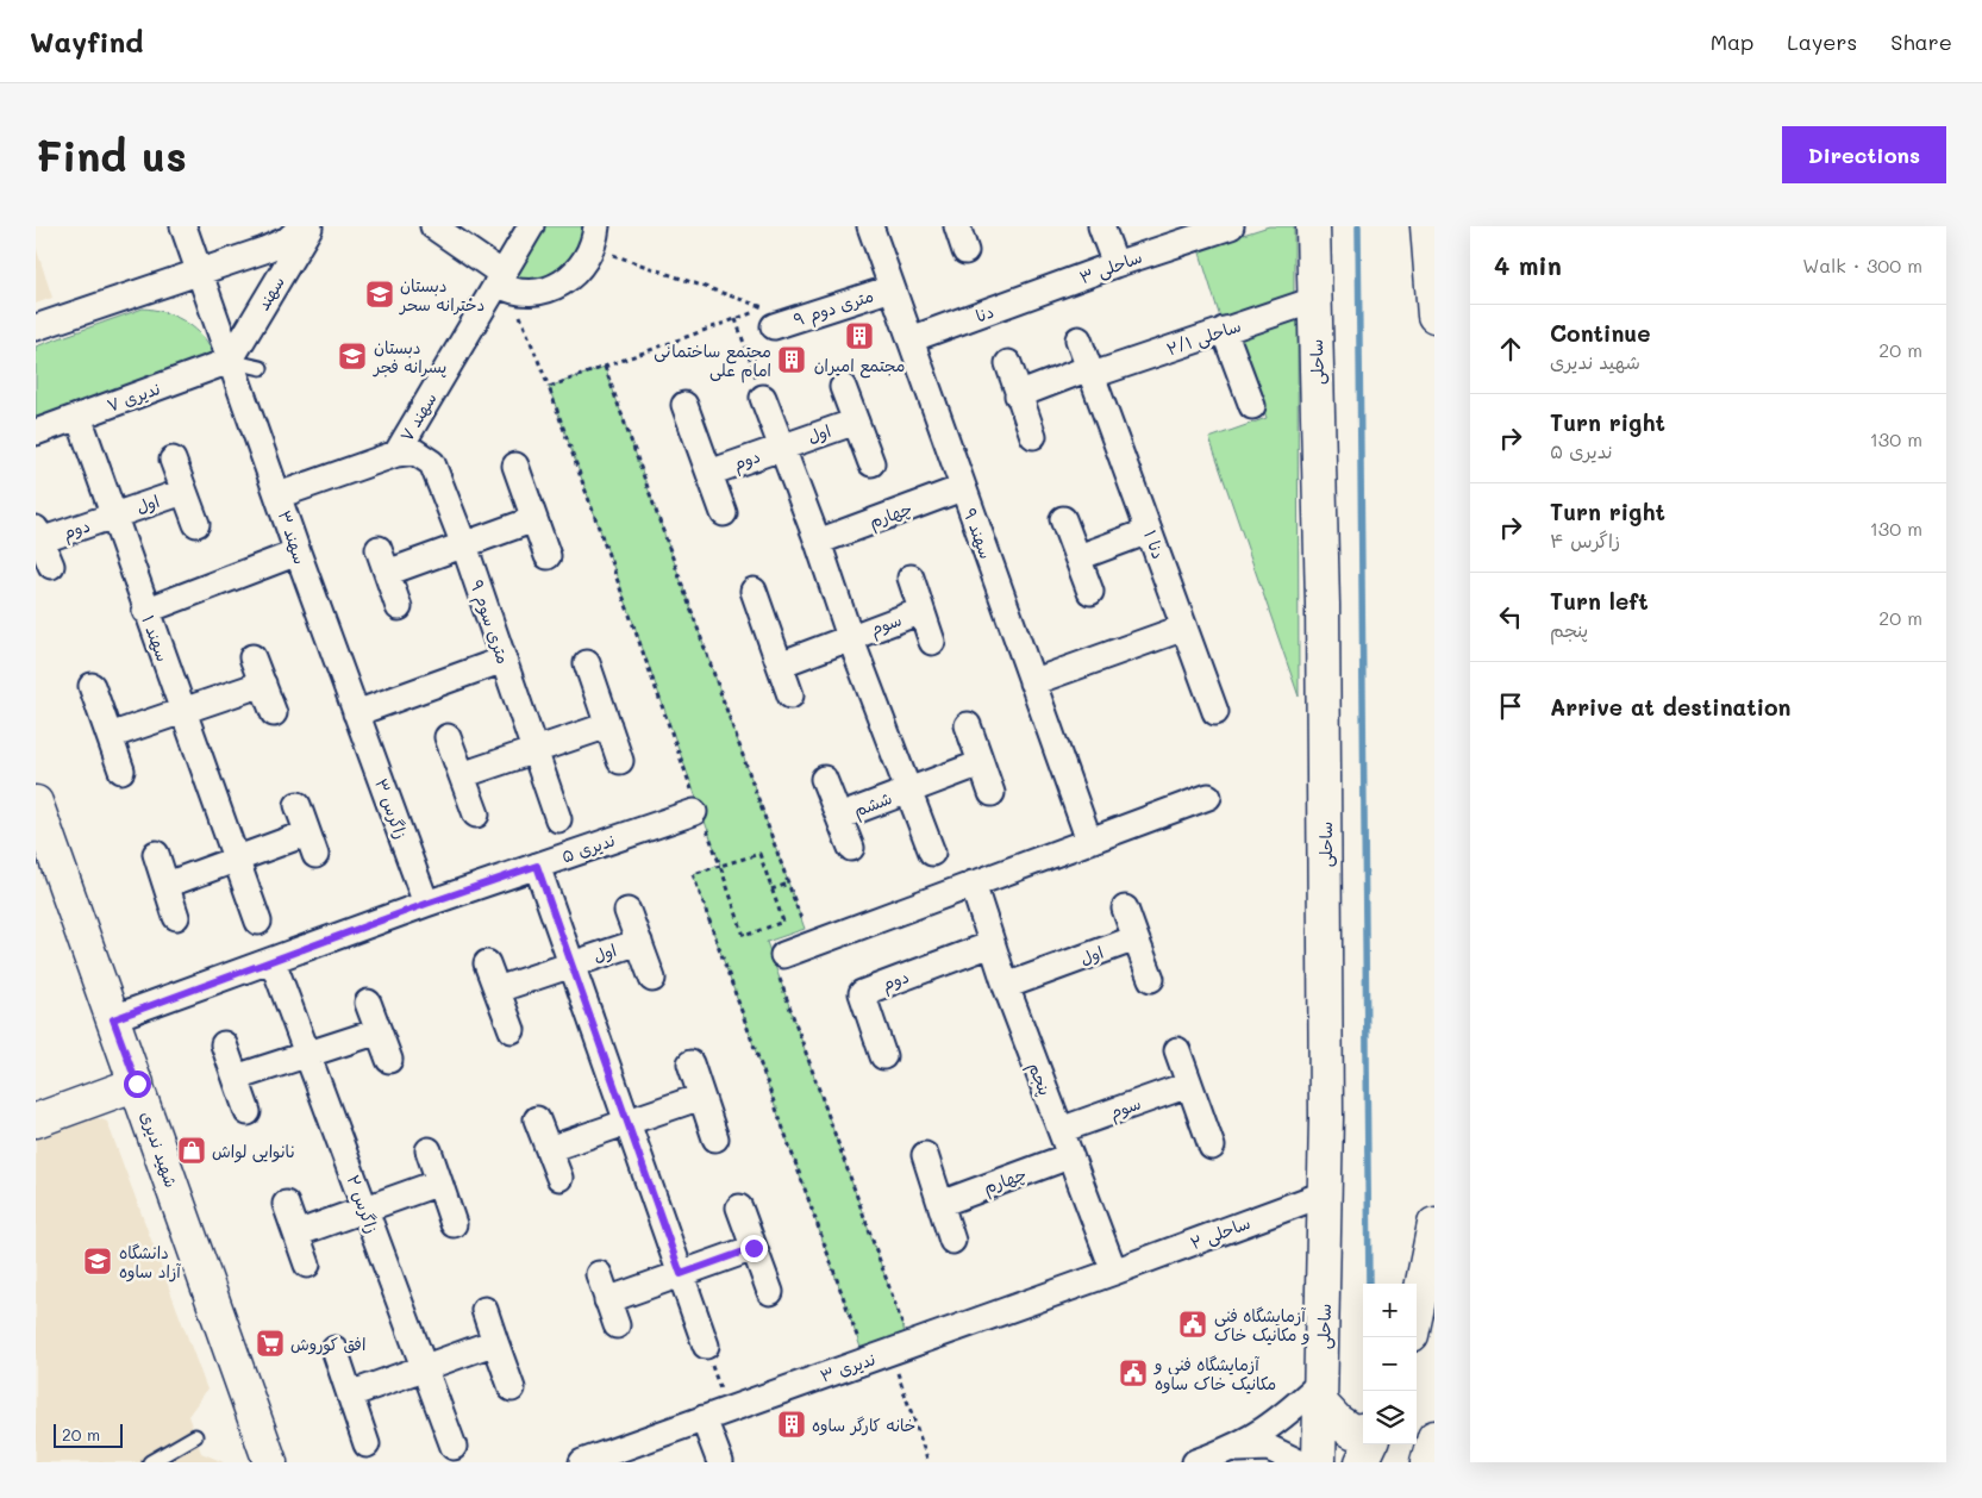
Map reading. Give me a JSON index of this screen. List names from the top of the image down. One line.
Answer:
{"streets":{"street":["ساحلی ۳","سهند","۹ متری دوم","دنا","ساحلی ۲/۱","ساحلی","ندیری ۷","سهند ۷","اول","دوم","چهارم","سهند ۹","سهند ۳","دنا ۱","۹ متری سوم","سوم","سهند ۱","ششم","زاگرس ۳","ندیری ۵","پنجم","شهید ندیری","زاگرس ۲","ساحلی ۲","ندیری ۳"]},"crossings":[["ساحلی ۳","دنا"],["سهند","ندیری ۷"],["سهند","سهند ۳"],["۹ متری دوم","سهند ۹"],["دنا","سهند ۹"],["ساحلی ۲/۱","ساحلی"],["ساحلی ۲/۱","دنا ۱"],["ساحلی","ساحلی ۲"],["ندیری ۷","سهند ۳"],["ندیری ۷","سهند ۱"],["سهند ۷","۹ متری سوم"],["اول","دوم"],["اول","سهند ۱"],["اول","پنجم"],["دوم","سهند ۱"],["دوم","پنجم"],["چهارم","سهند ۹"],["چهارم","پنجم"],["سهند ۳","زاگرس ۳"],["سوم","پنجم"],["زاگرس ۳","ندیری ۵"],["ندیری ۵","شهید ندیری"],["ندیری ۵","زاگرس ۲"],["پنجم","ساحلی ۲"],["پنجم","ندیری ۳"],["ساحلی ۲","ندیری ۳"]],"places":{"school or university":["دبستان دخترانه سحر","دبستان پسرانه فجر","دانشگاه آزاد ساوه"],"building":["مجتمع امیران","مجتمع ساختمانی امام علی","خانه کارگر ساوه"],"shop":["نانوایی لواش"],"public building":["آزمایشگاه فنی و مکانیک خاک","آزمایشگاه فنی و مکانیک خاک ساوه"],"supermarket":["افق کوروش"]},"scale_bar":"20 m","page":{"header":"Wayfind","nav":["Map","Layers","Share"],"buttons":"Directions","title":"Find us","heading":["4 min","Walk · 300 m"],"list":[["Continue","شهید ندیری","20 m"],["Turn right","ندیری ۵","130 m"],["Turn right","زاگرس ۴","130 m"],["Turn left","پنجم","20 m"],"Arrive at destination"],"map_buttons":["+","−"],"scale":"20 m"}}
